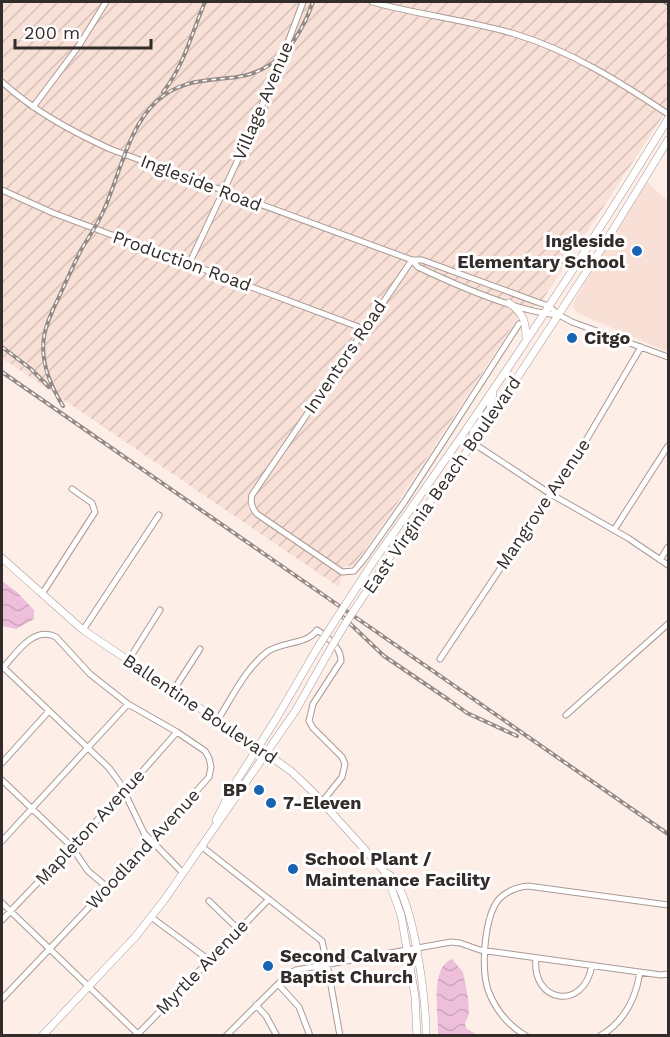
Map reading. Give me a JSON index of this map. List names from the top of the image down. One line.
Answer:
{"streets":{"main road":["East Virginia Beach Boulevard","Ballentine Boulevard"],"street":["Village Avenue","Ingleside Road","Production Road","Inventors Road","Mangrove Avenue","Mapleton Avenue","Woodland Avenue","Myrtle Avenue"]},"crossings":[["Village Avenue","Ingleside Road"],["Village Avenue","Production Road"],["Ingleside Road","Inventors Road"],["Ingleside Road","East Virginia Beach Boulevard"],["Ingleside Road","Mangrove Avenue"],["Production Road","Inventors Road"],["Inventors Road","East Virginia Beach Boulevard"],["East Virginia Beach Boulevard","Ballentine Boulevard"],["Mapleton Avenue","Woodland Avenue"]],"places":["Ingleside Elementary School","Citgo","BP","7-Eleven","School Plant / Maintenance Facility","Second Calvary Baptist Church"],"scale_bar":"200 m"}
